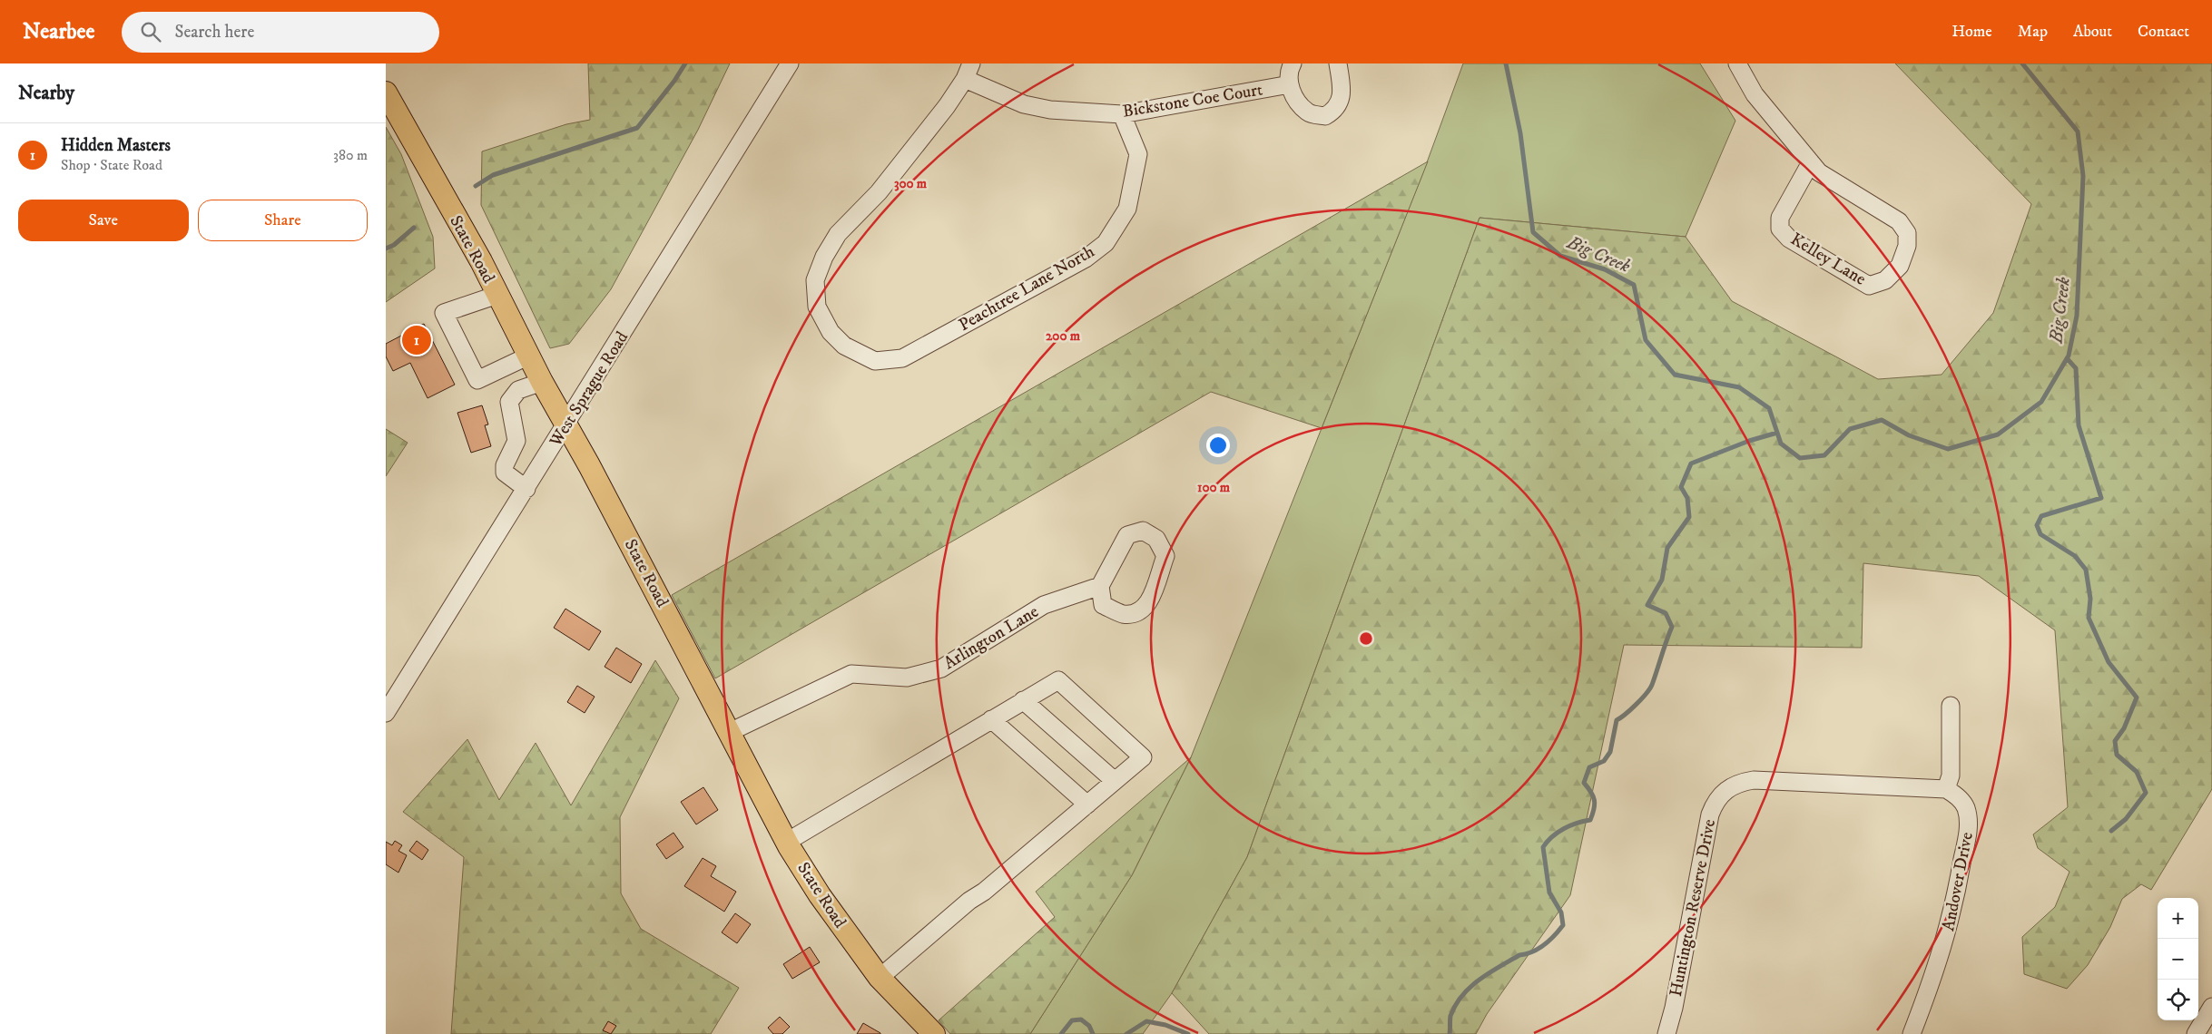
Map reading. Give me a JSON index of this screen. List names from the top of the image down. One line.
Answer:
{"streets":{"main road":["State Road"],"street":["Bickstone Coe Court","Kelley Lane","Peachtree Lane North","West Sprague Road","Arlington Lane","Andover Drive","Huntington Reserve Drive"]},"crossings":[["Bickstone Coe Court","Peachtree Lane North"],["State Road","West Sprague Road"],["State Road","Arlington Lane"],["Andover Drive","Huntington Reserve Drive"]],"water":["Big Creek"],"page":{"header":"Nearbee","search":"Search here","nav":["Home","Map","About","Contact"],"heading":"Nearby","list":[{"mark":"1","name":"Hidden Masters","note":"Shop · State Road","value":"380 m"}],"buttons":["Save","Share"],"pins":"1","map_buttons":["+","−"]},"rings":["300 m","200 m","100 m"]}
